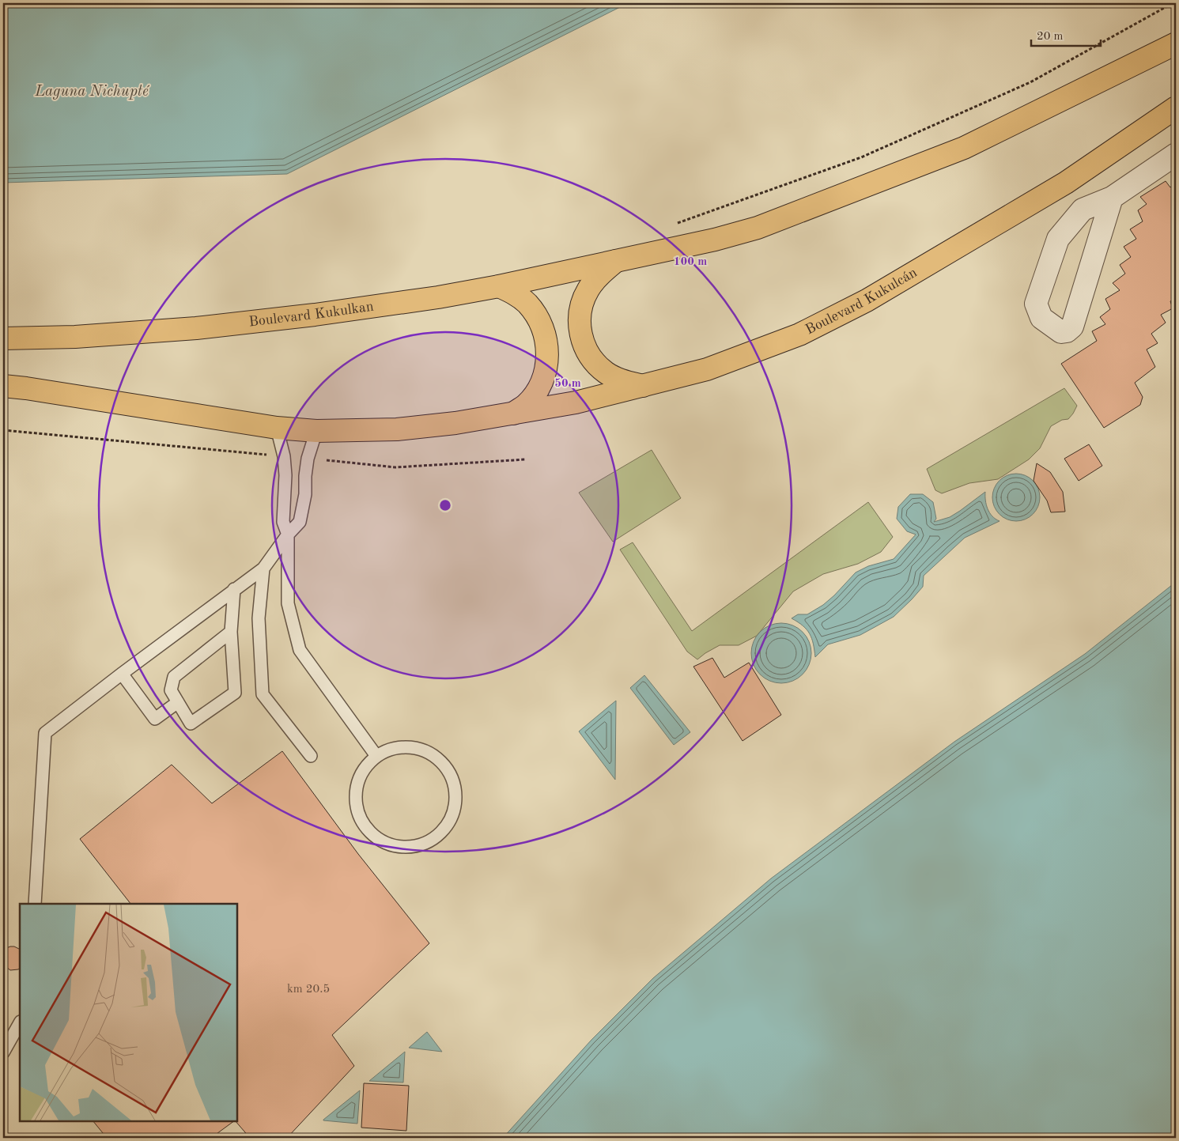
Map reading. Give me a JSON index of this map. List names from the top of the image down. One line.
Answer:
{"streets":{"main road":["Boulevard Kukulcán","Boulevard Kukulkan"]},"water":["Laguna Nichupté"],"house_numbers":["km 20.5"],"scale_bar":"20 m","rings":["100 m","50 m"]}
